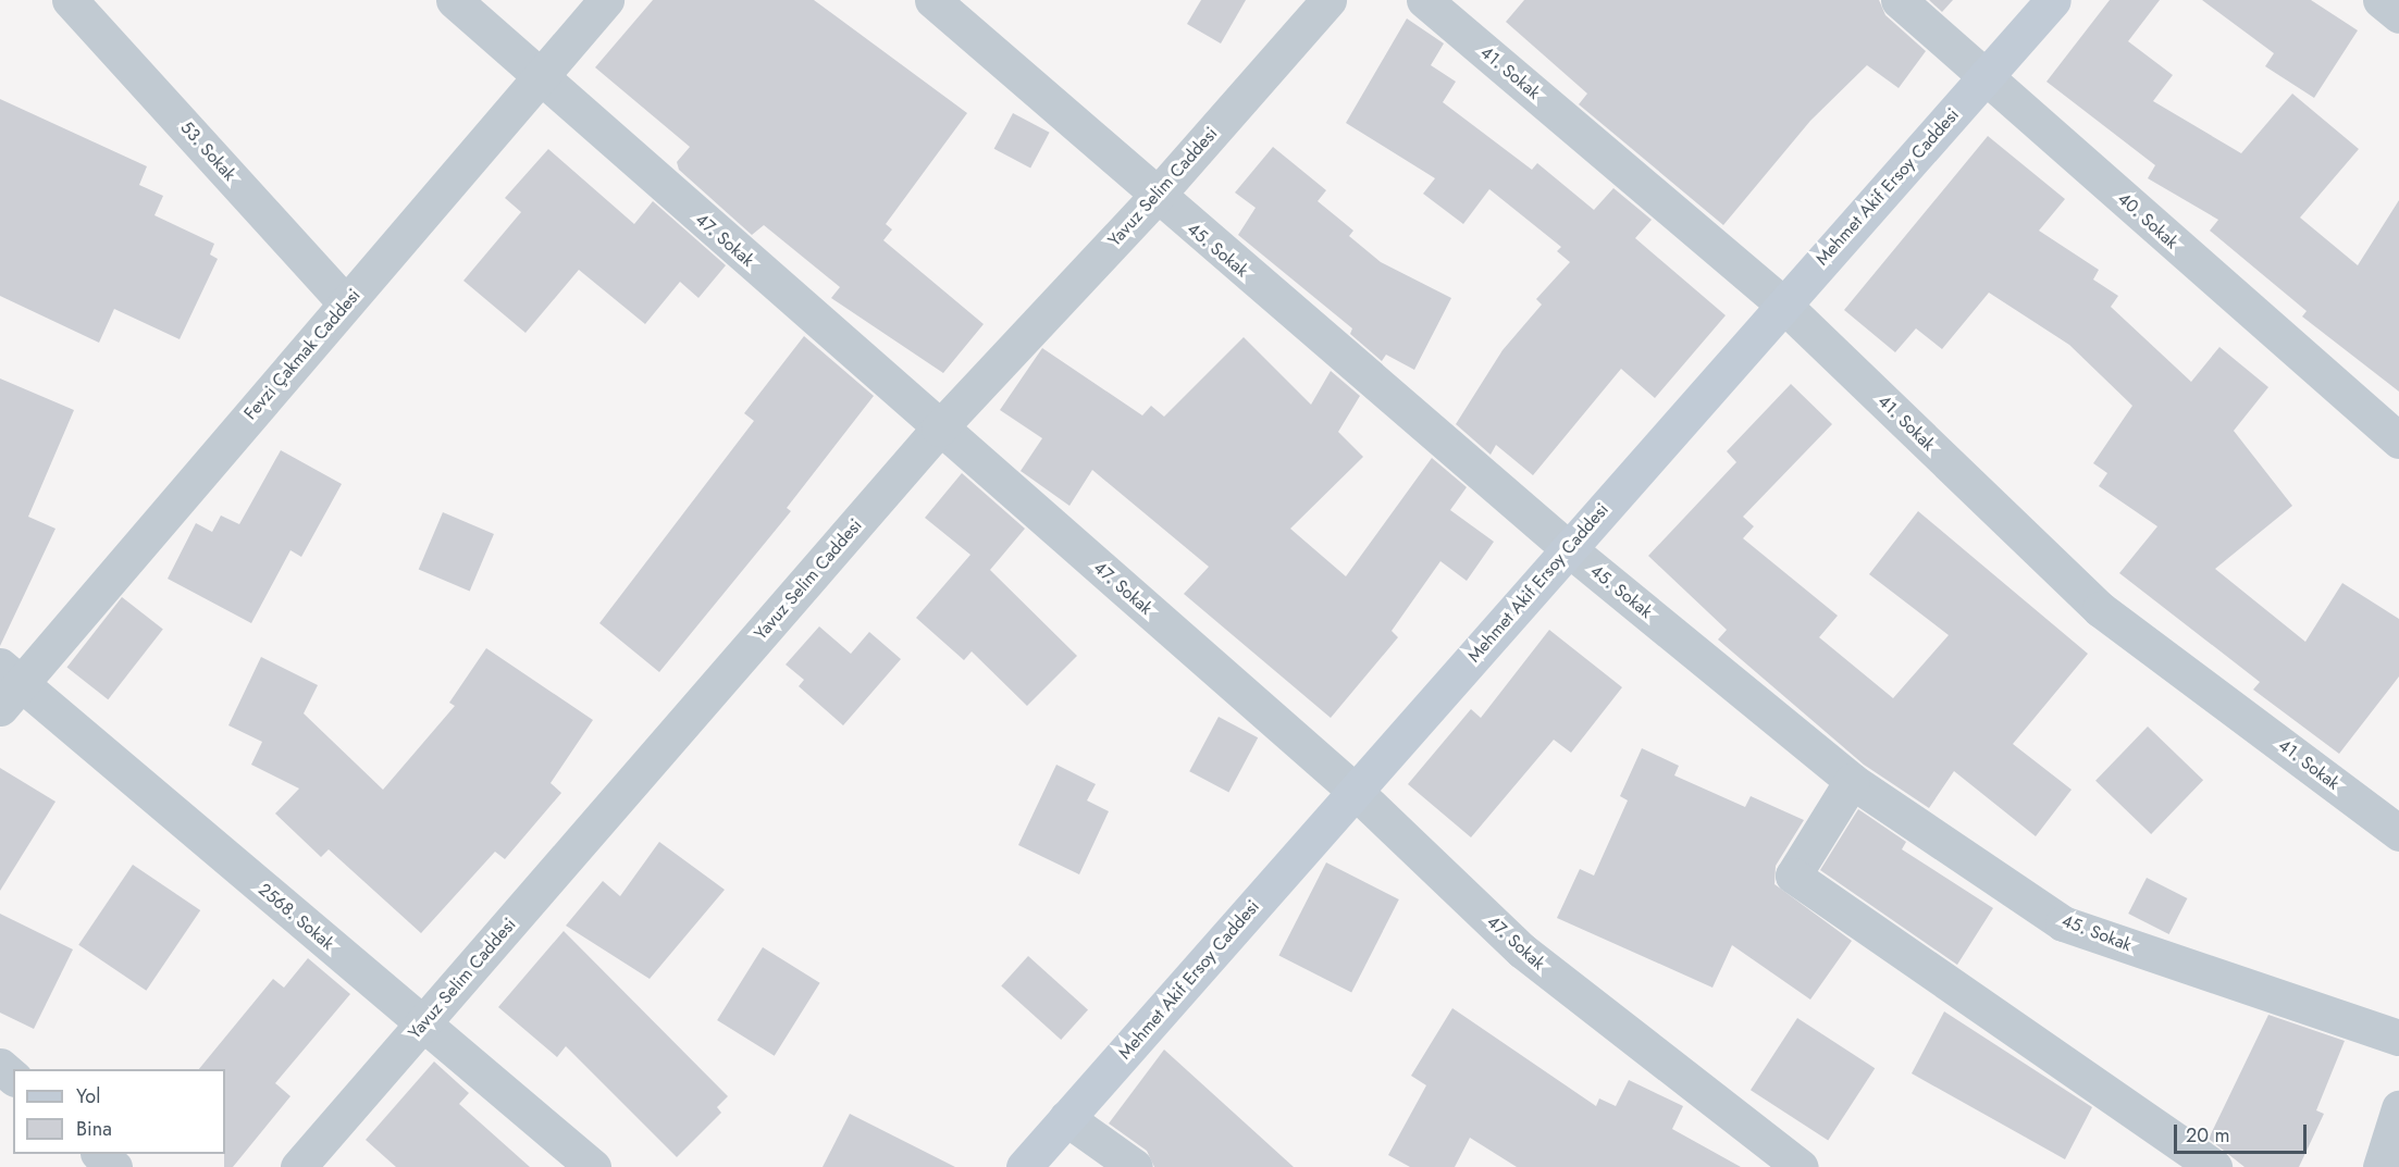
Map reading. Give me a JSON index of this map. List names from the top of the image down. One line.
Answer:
{"streets":{"street":["41. Sokak","53. Sokak","Yavuz Selim Caddesi","Mehmet Akif Ersoy Caddesi","40. Sokak","47. Sokak","45. Sokak","Fevzi Çakmak Caddesi","2568. Sokak"]},"crossings":[["41. Sokak","Mehmet Akif Ersoy Caddesi"],["53. Sokak","Fevzi Çakmak Caddesi"],["Yavuz Selim Caddesi","47. Sokak"],["Yavuz Selim Caddesi","45. Sokak"],["Yavuz Selim Caddesi","2568. Sokak"],["Mehmet Akif Ersoy Caddesi","40. Sokak"],["Mehmet Akif Ersoy Caddesi","47. Sokak"],["Mehmet Akif Ersoy Caddesi","45. Sokak"],["47. Sokak","Fevzi Çakmak Caddesi"],["Fevzi Çakmak Caddesi","2568. Sokak"]],"legend":["Yol","Bina"],"scale_bar":"20 m"}
